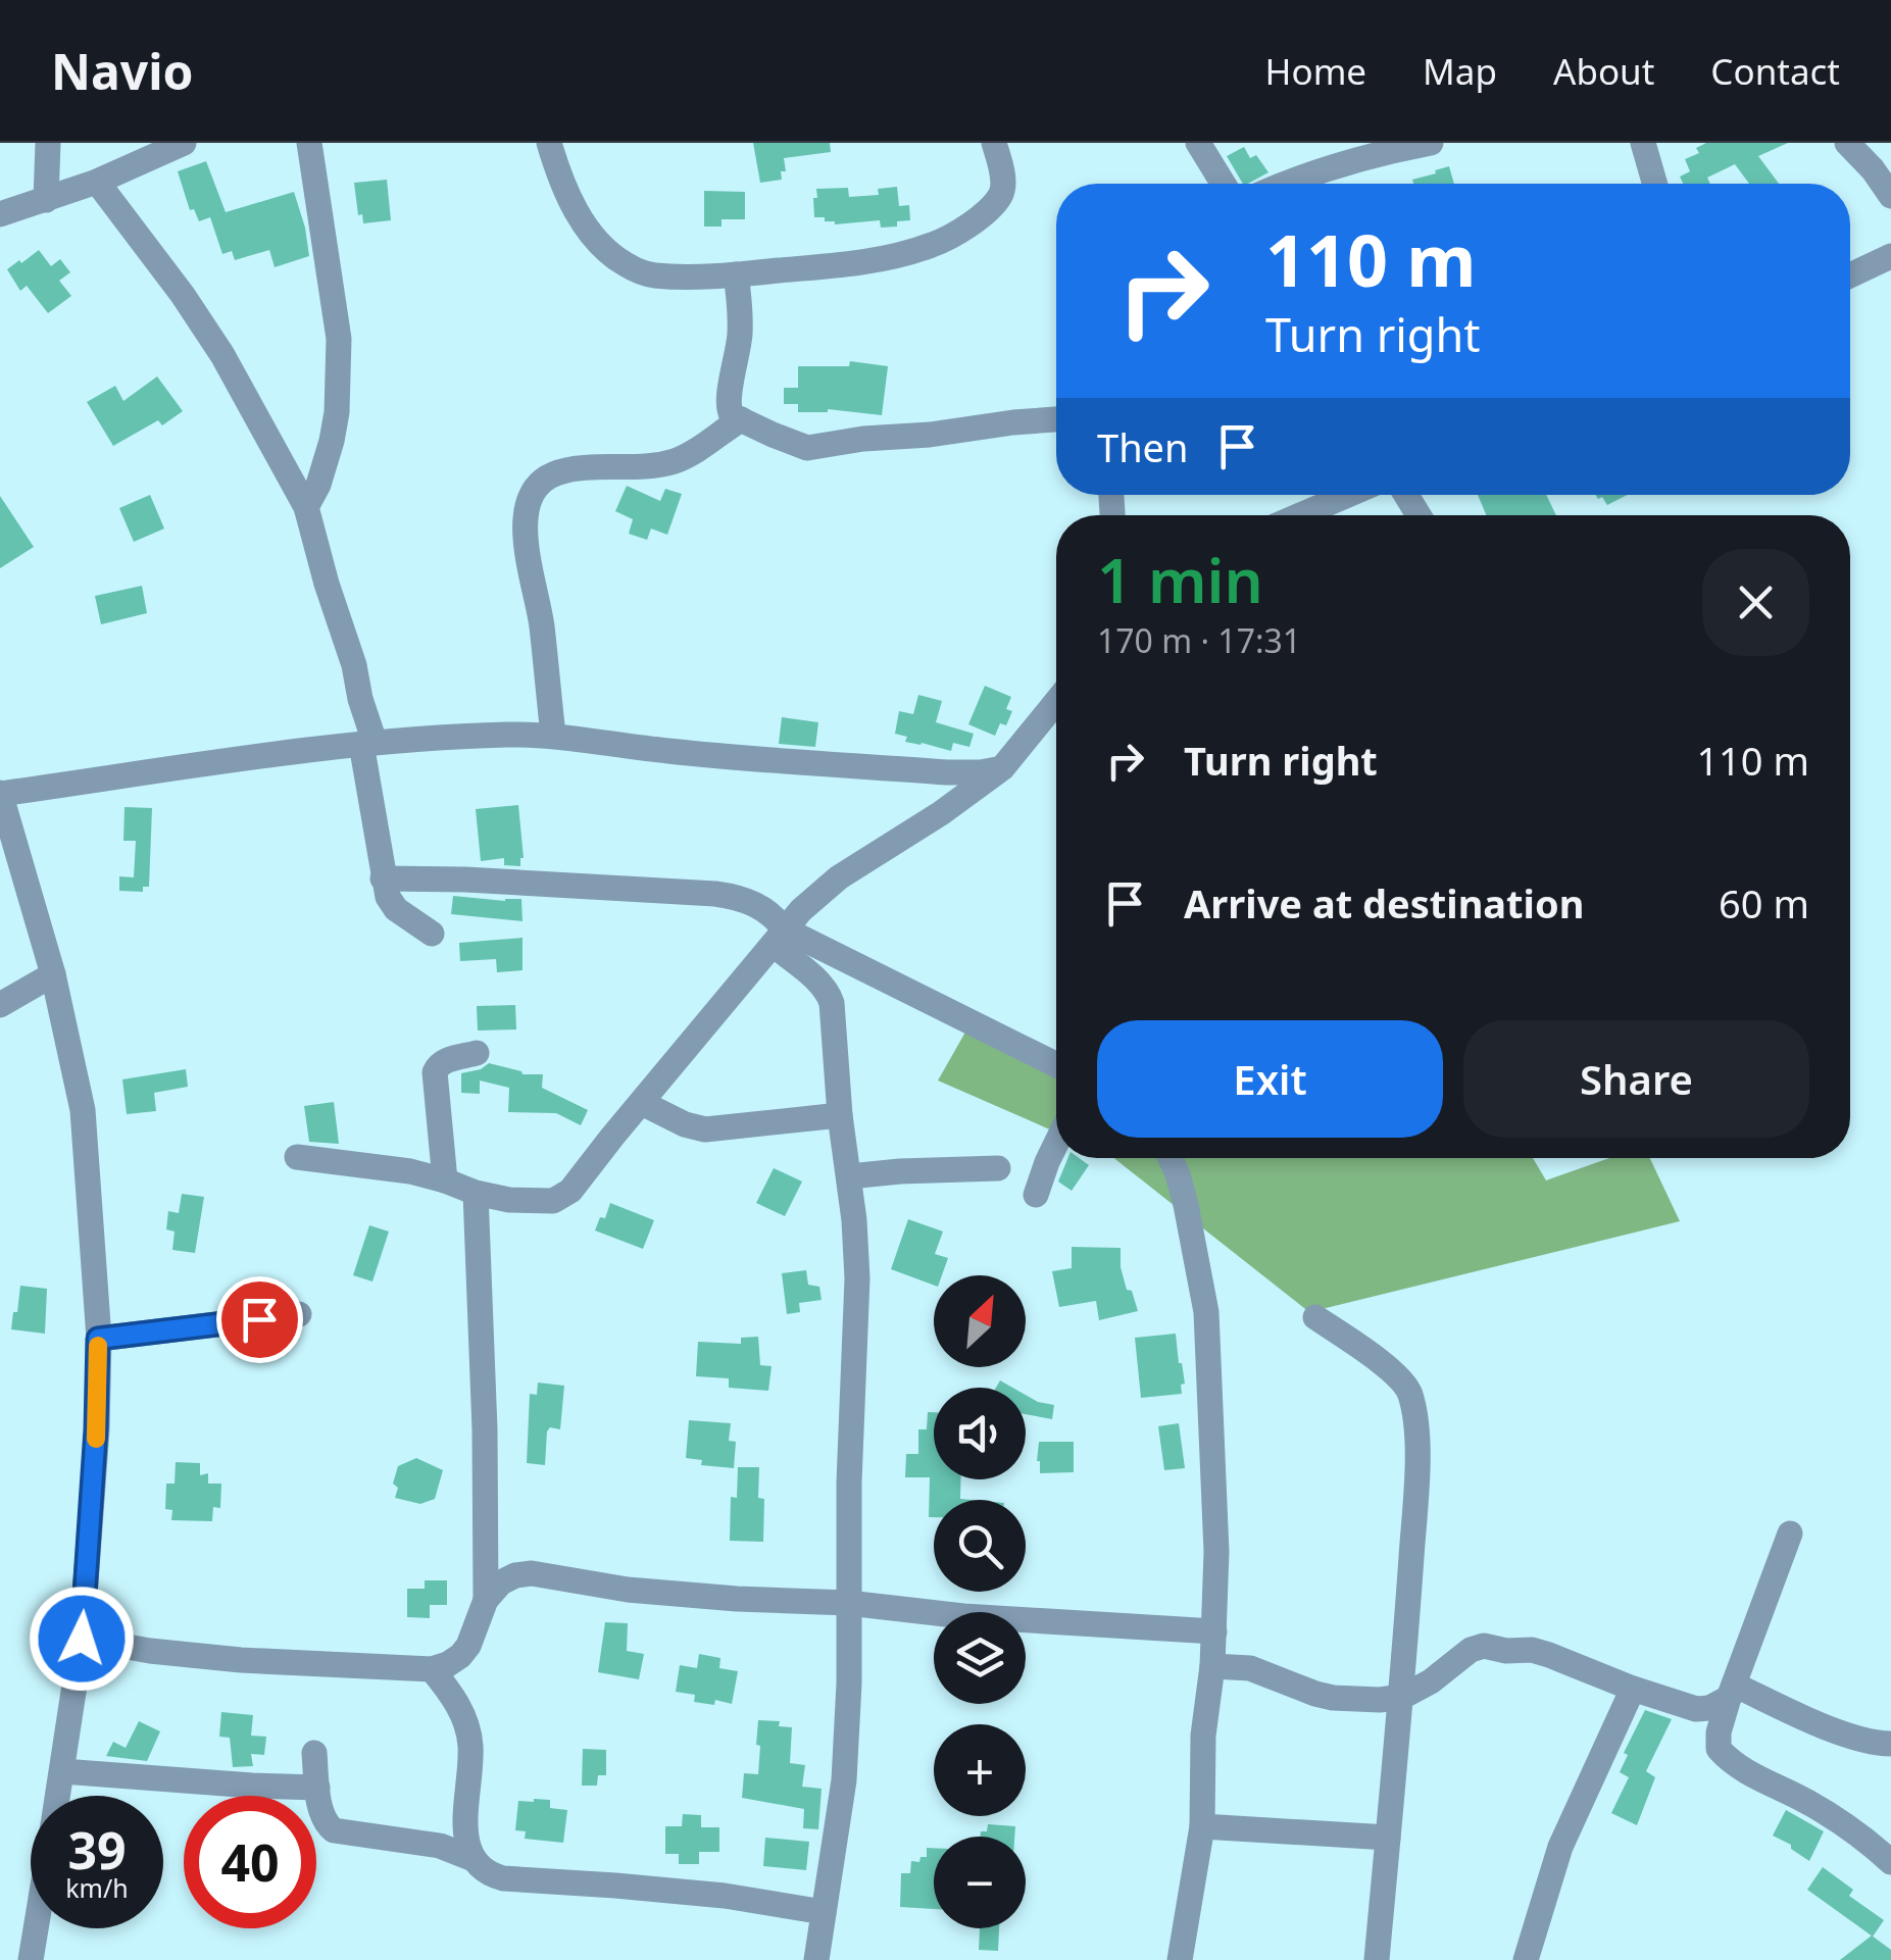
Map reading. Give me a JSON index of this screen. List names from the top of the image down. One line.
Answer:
{"north":"top right","page":{"header":"Navio","nav":["Home","Map","About","Contact"],"turn":["110 m","Turn right"],"then":"Then","heading":["1 min","170 m · 17:31"],"list":[{"name":"Turn right","value":"110 m"},{"name":"Arrive at destination","value":"60 m"}],"buttons":["Exit","Share"],"map_buttons":["+","−"],"speed":"39 km/h","limit":"40"}}
